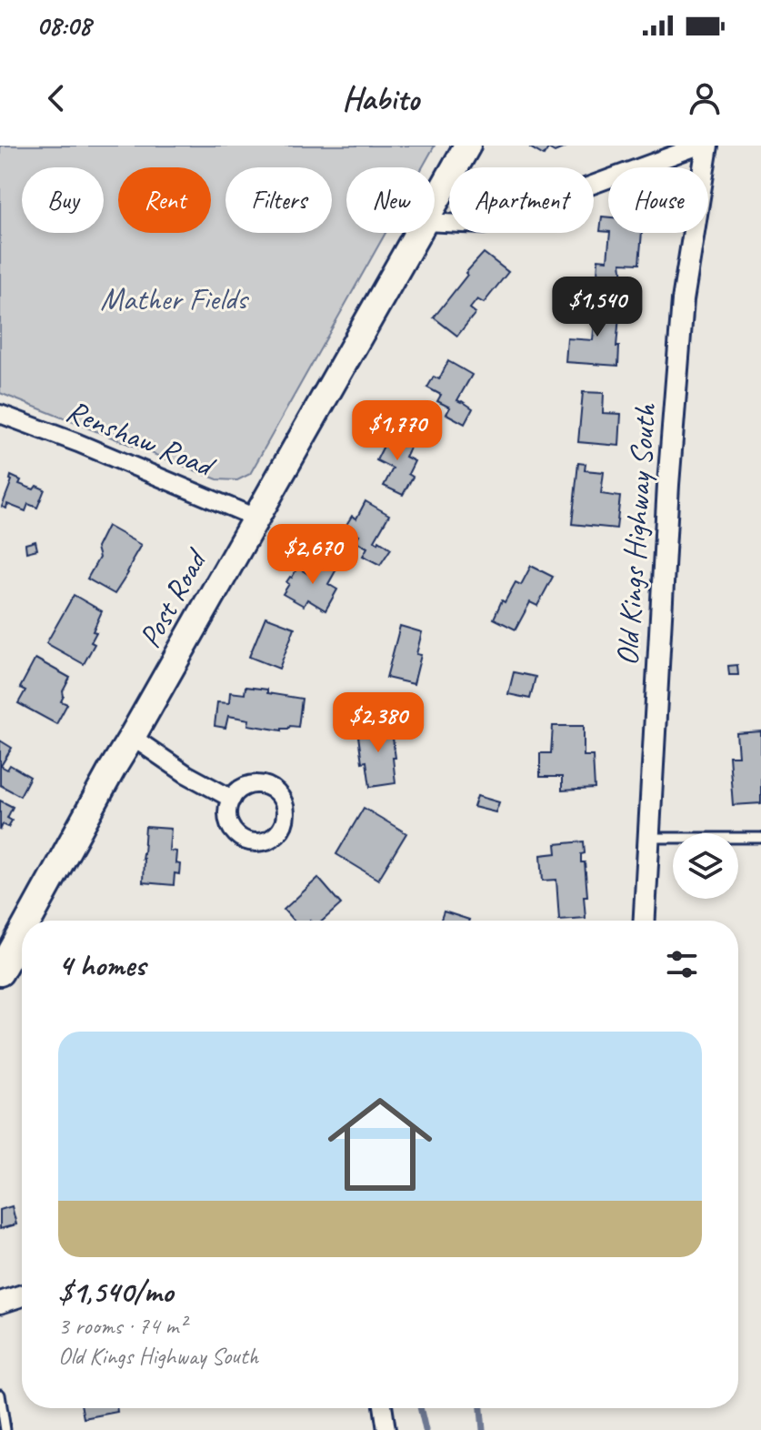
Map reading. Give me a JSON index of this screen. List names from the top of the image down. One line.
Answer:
{"streets":{"main road":["Post Road"],"street":["Renshaw Road","Old Kings Highway South"]},"crossings":[["Renshaw Road","Post Road"]],"parks":["Mather Fields"],"page":{"status":"08:08","header":"Habito","chip":["Buy","Rent","Filters","New","Apartment","House"],"price":["$1,540","$1,770","$2,670","$2,380"],"heading":"4 homes","list":[{"name":"$1,540/mo","note":"3 rooms · 74 m² · Old Kings Highway South"}]}}
